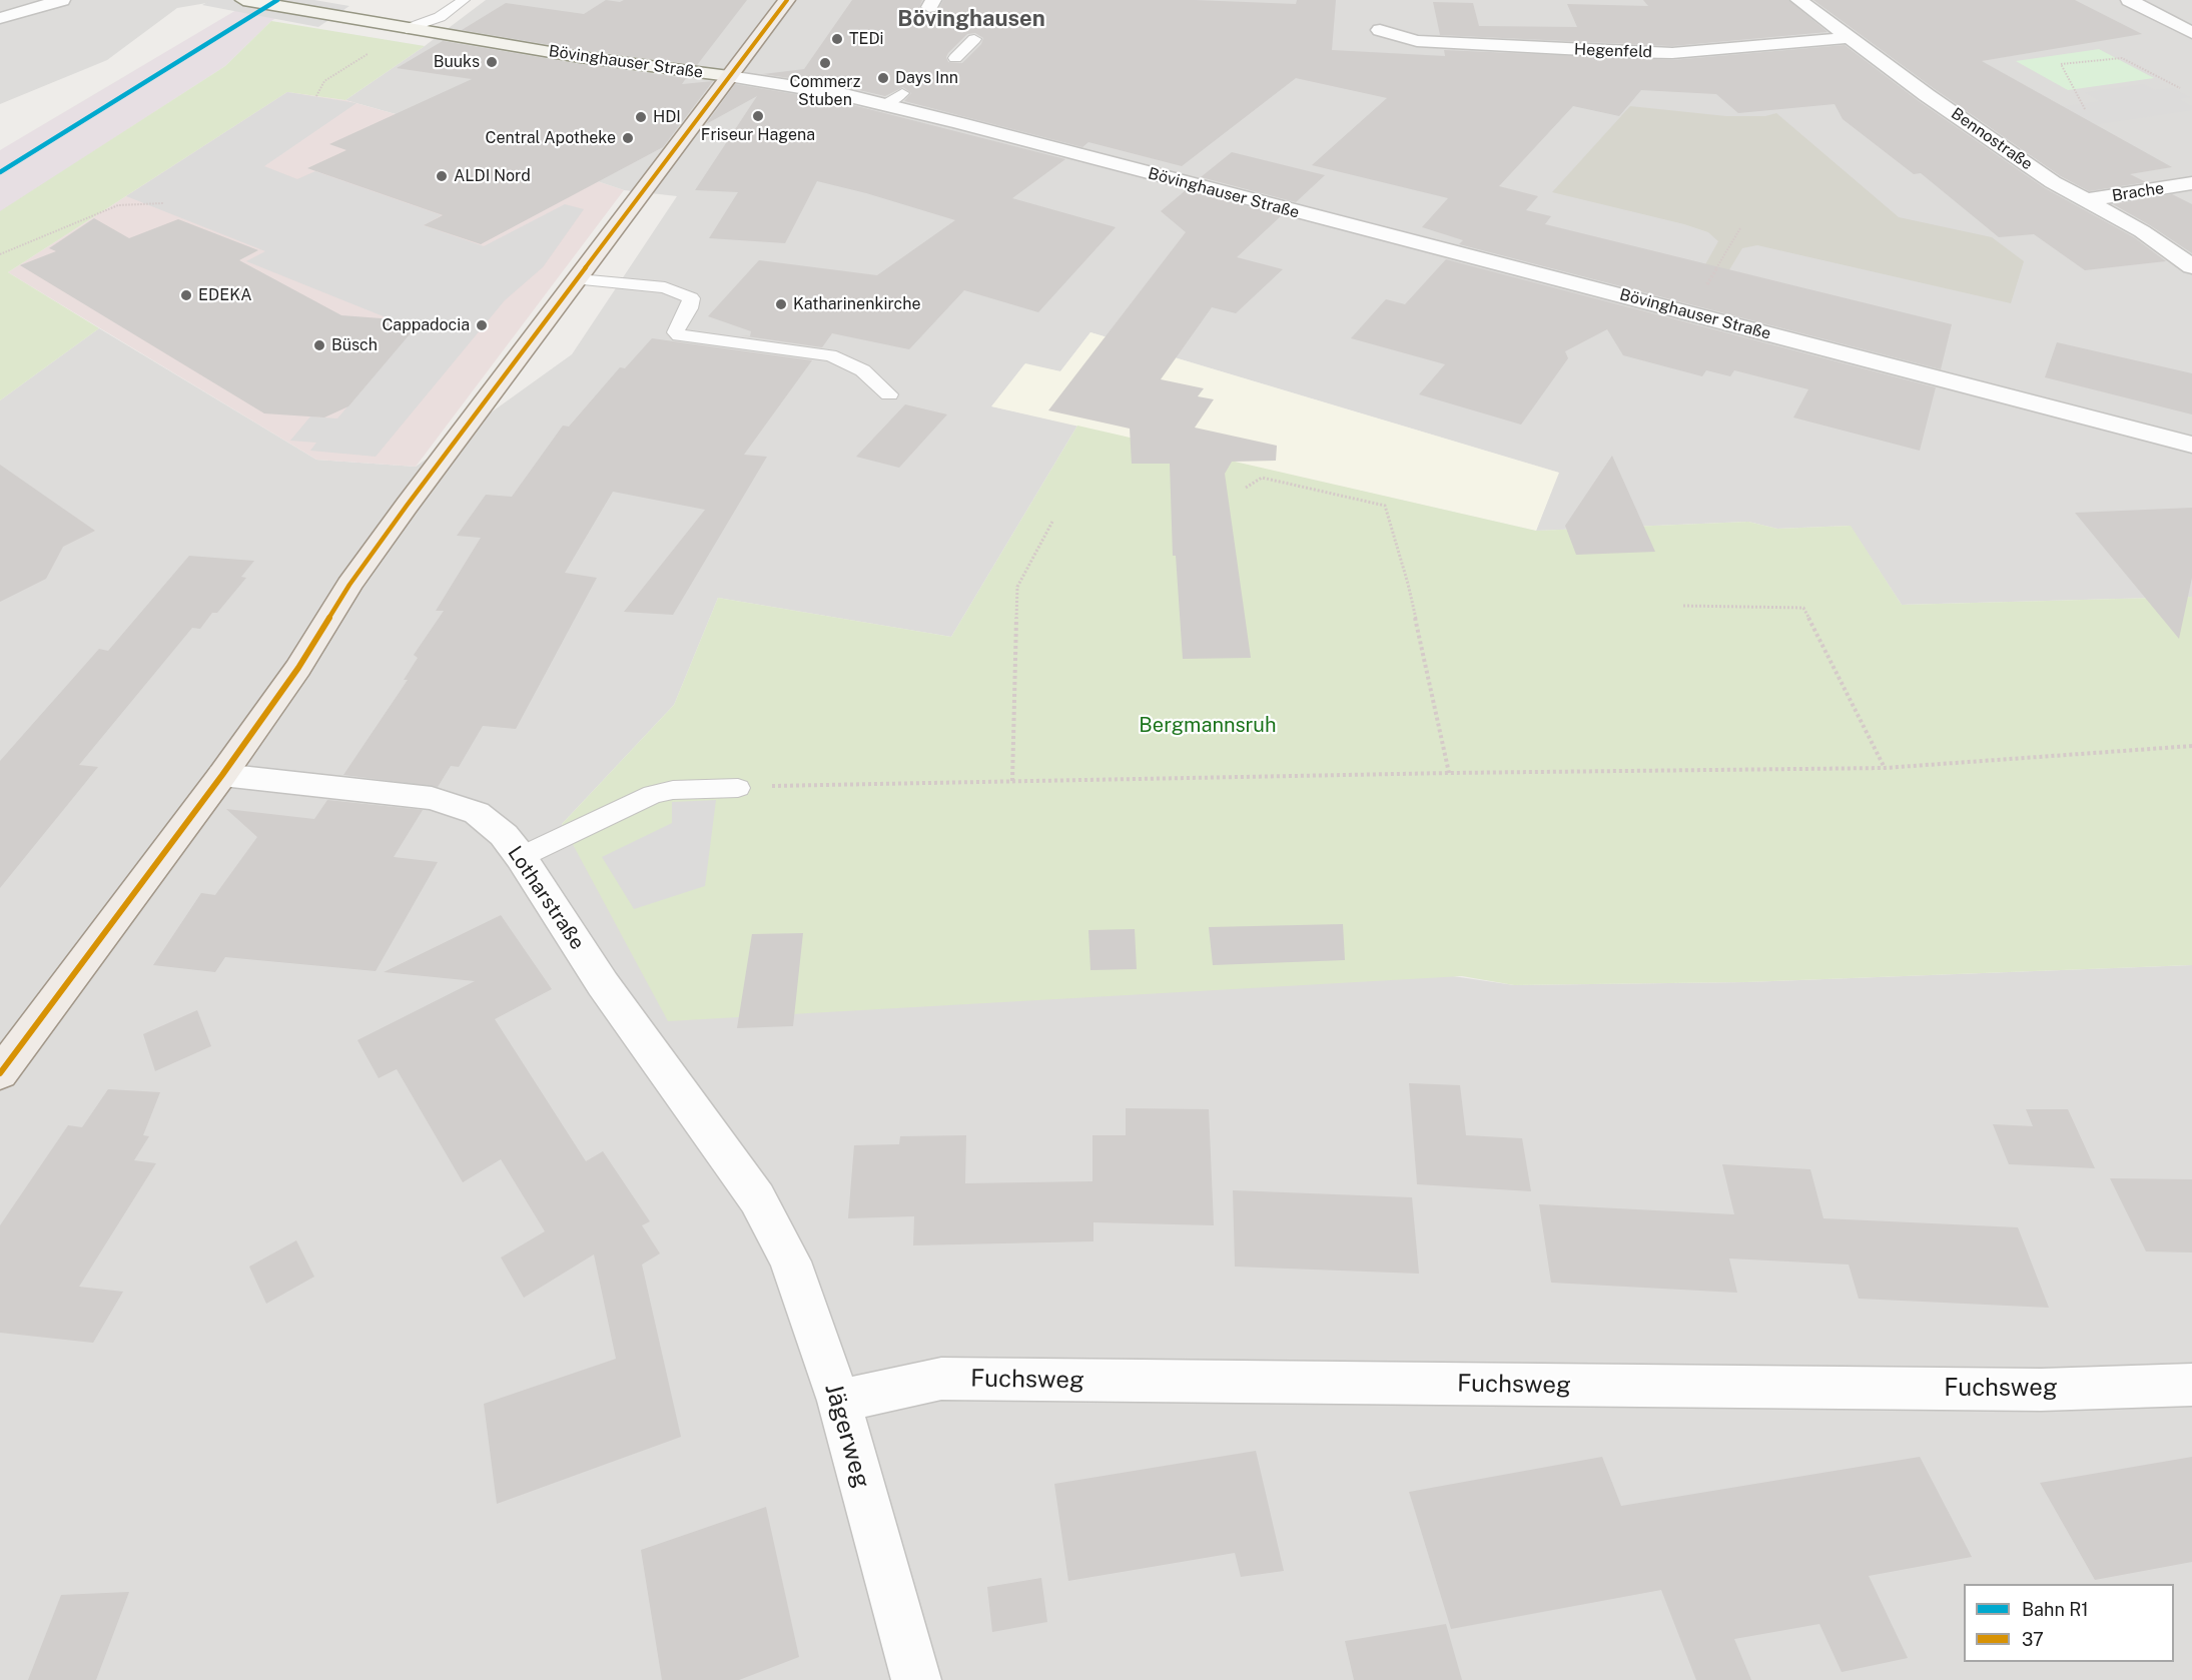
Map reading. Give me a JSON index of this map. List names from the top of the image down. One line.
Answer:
{"streets":{"main road":["Bövinghauser Straße"],"street":["Hegenfeld","Bennostraße","Brache","Lotharstraße","Fuchsweg","Jägerweg"]},"crossings":[["Hegenfeld","Bennostraße"],["Bennostraße","Brache"],["Lotharstraße","Jägerweg"],["Fuchsweg","Jägerweg"]],"districts":["Bövinghausen"],"parks":["Bergmannsruh"],"places":["TEDi","Buuks","Commerz Stuben","Days Inn","Friseur Hagena","HDI","Central Apotheke","ALDI Nord","EDEKA","Katharinenkirche","Cappadocia","Büsch"],"lines":["rail line R1","transit line 37"],"legend":["Bahn R1","37"]}
